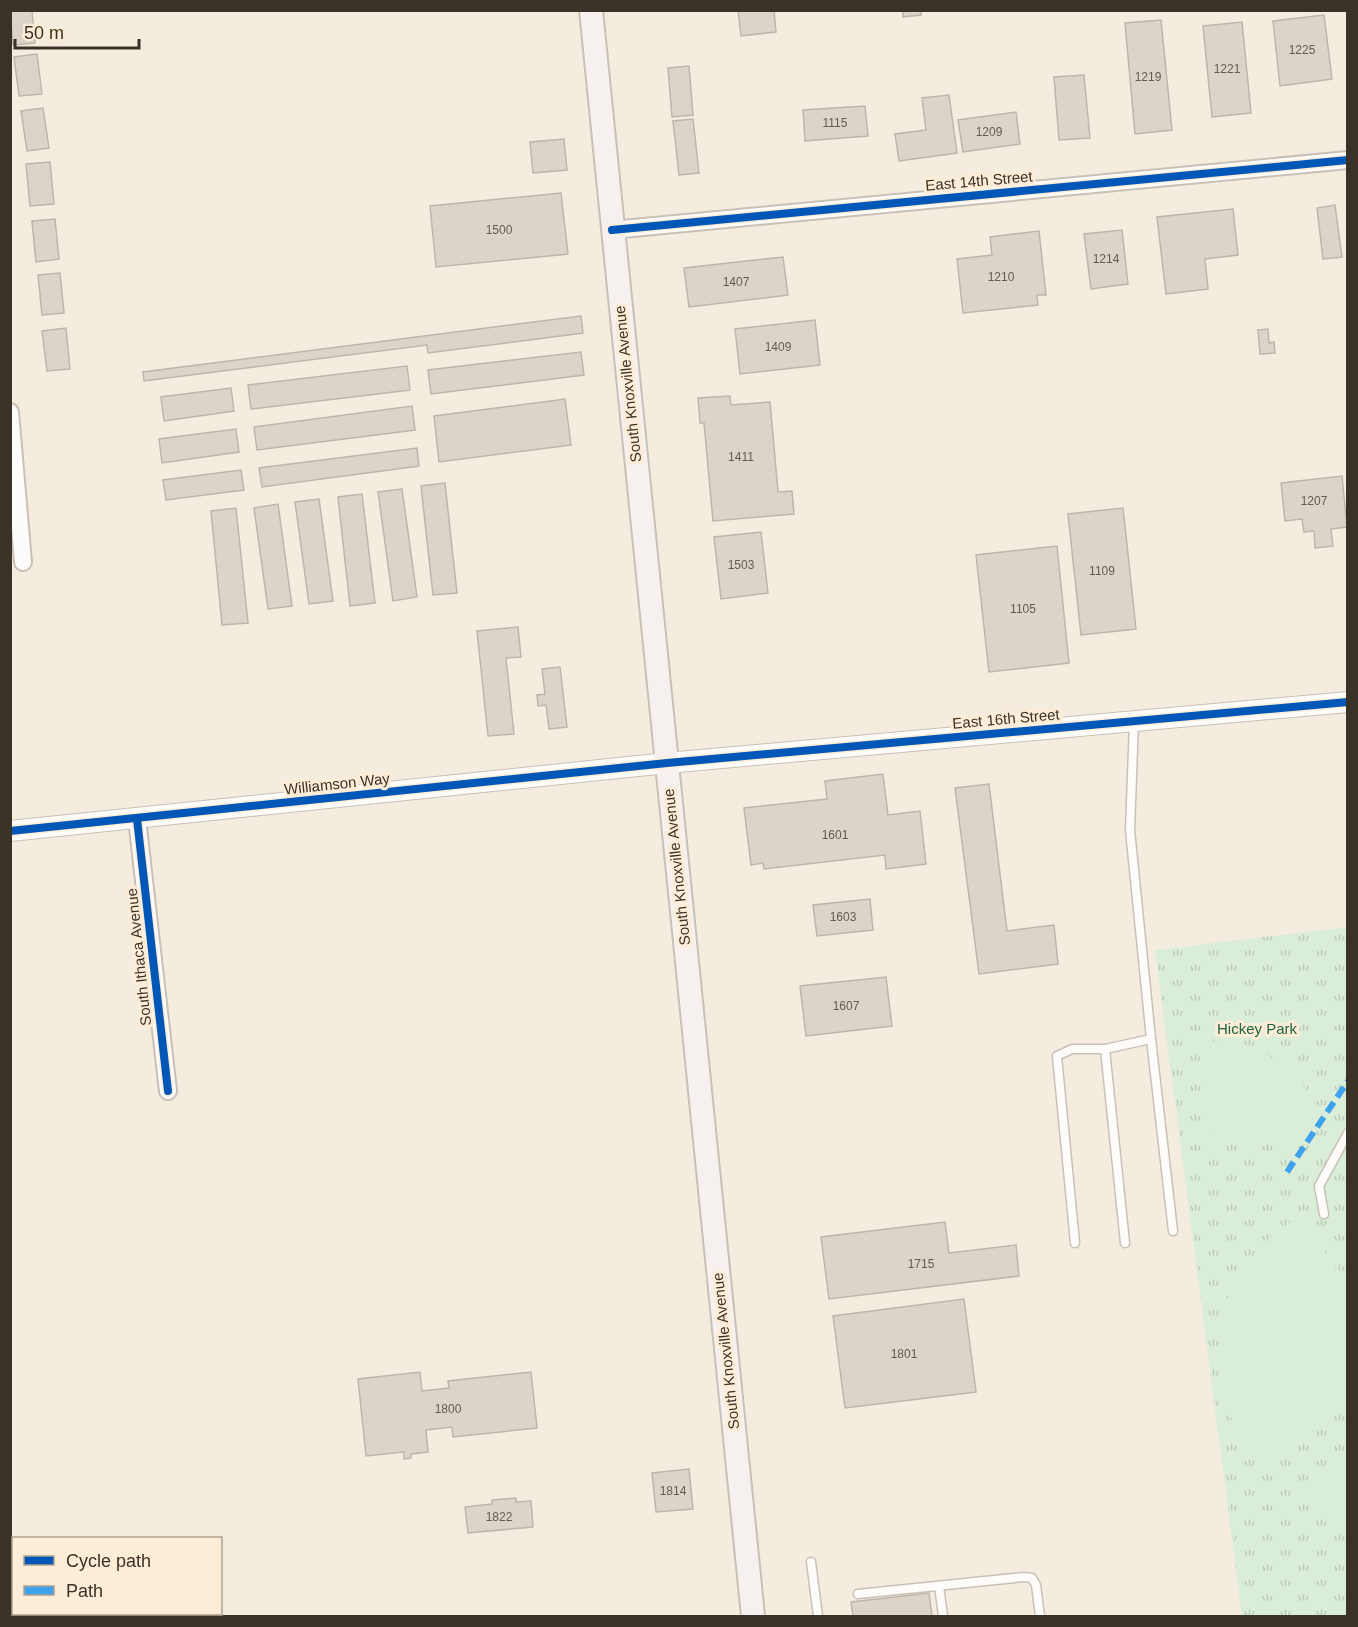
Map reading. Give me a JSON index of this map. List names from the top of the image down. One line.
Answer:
{"streets":{"main road":["South Knoxville Avenue"],"street":["East 14th Street","East 16th Street","Williamson Way","South Ithaca Avenue"]},"crossings":[["East 14th Street","South Knoxville Avenue"],["South Knoxville Avenue","East 16th Street"],["South Knoxville Avenue","Williamson Way"],["East 16th Street","Williamson Way"],["Williamson Way","South Ithaca Avenue"]],"parks":["Hickey Park"],"house_numbers":["1225","1221","1219","1115","1209","1500","1214","1210","1407","1409","1411","1207","1503","1109","1105","1601","1603","1607","1715","1801","1800","1814","1822"],"legend":["Cycle path","Path"],"scale_bar":"50 m"}
